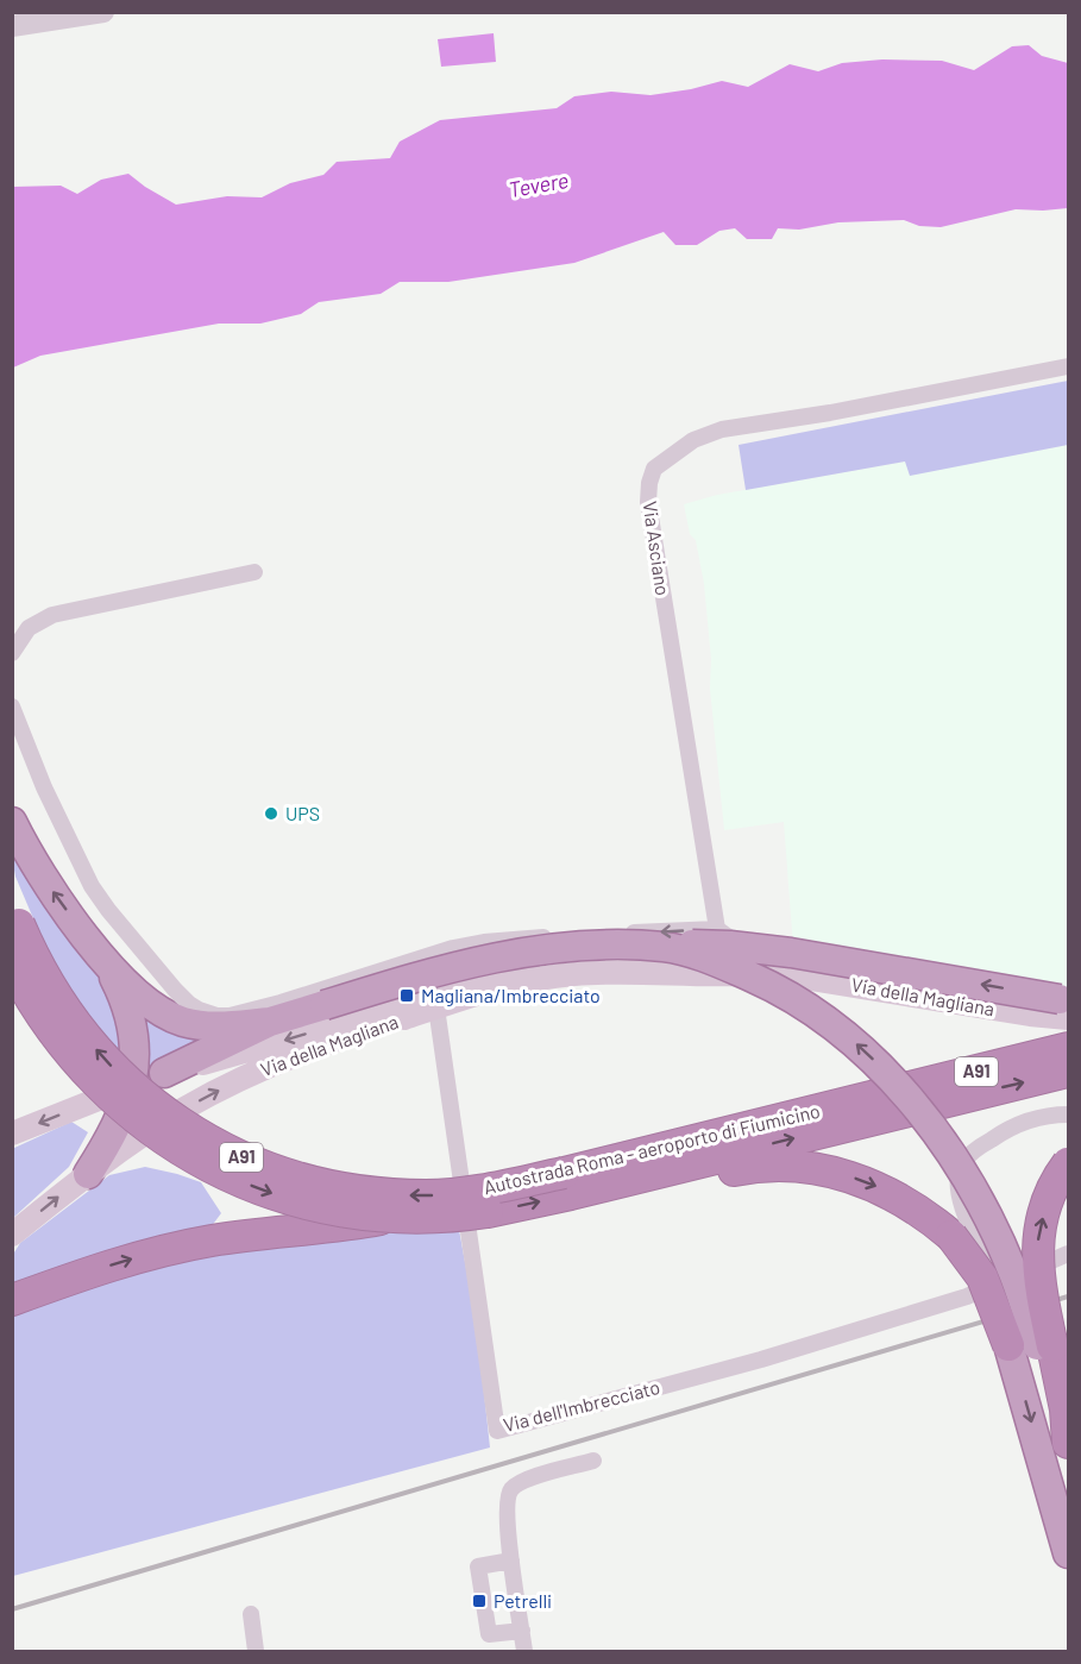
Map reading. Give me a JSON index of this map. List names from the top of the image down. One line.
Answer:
{"streets":{"highway":["A91","Autostrada Roma - aeroporto di Fiumicino"],"main road":["Via della Magliana"],"street":["Via Asciano","Via dell'Imbrecciato"]},"crossings":[["Via Asciano","Via della Magliana"],["Via della Magliana","Via dell'Imbrecciato"]],"water":["Tevere"],"places":{"other":["UPS"],"transit":["Magliana/Imbrecciato","Petrelli"]}}
